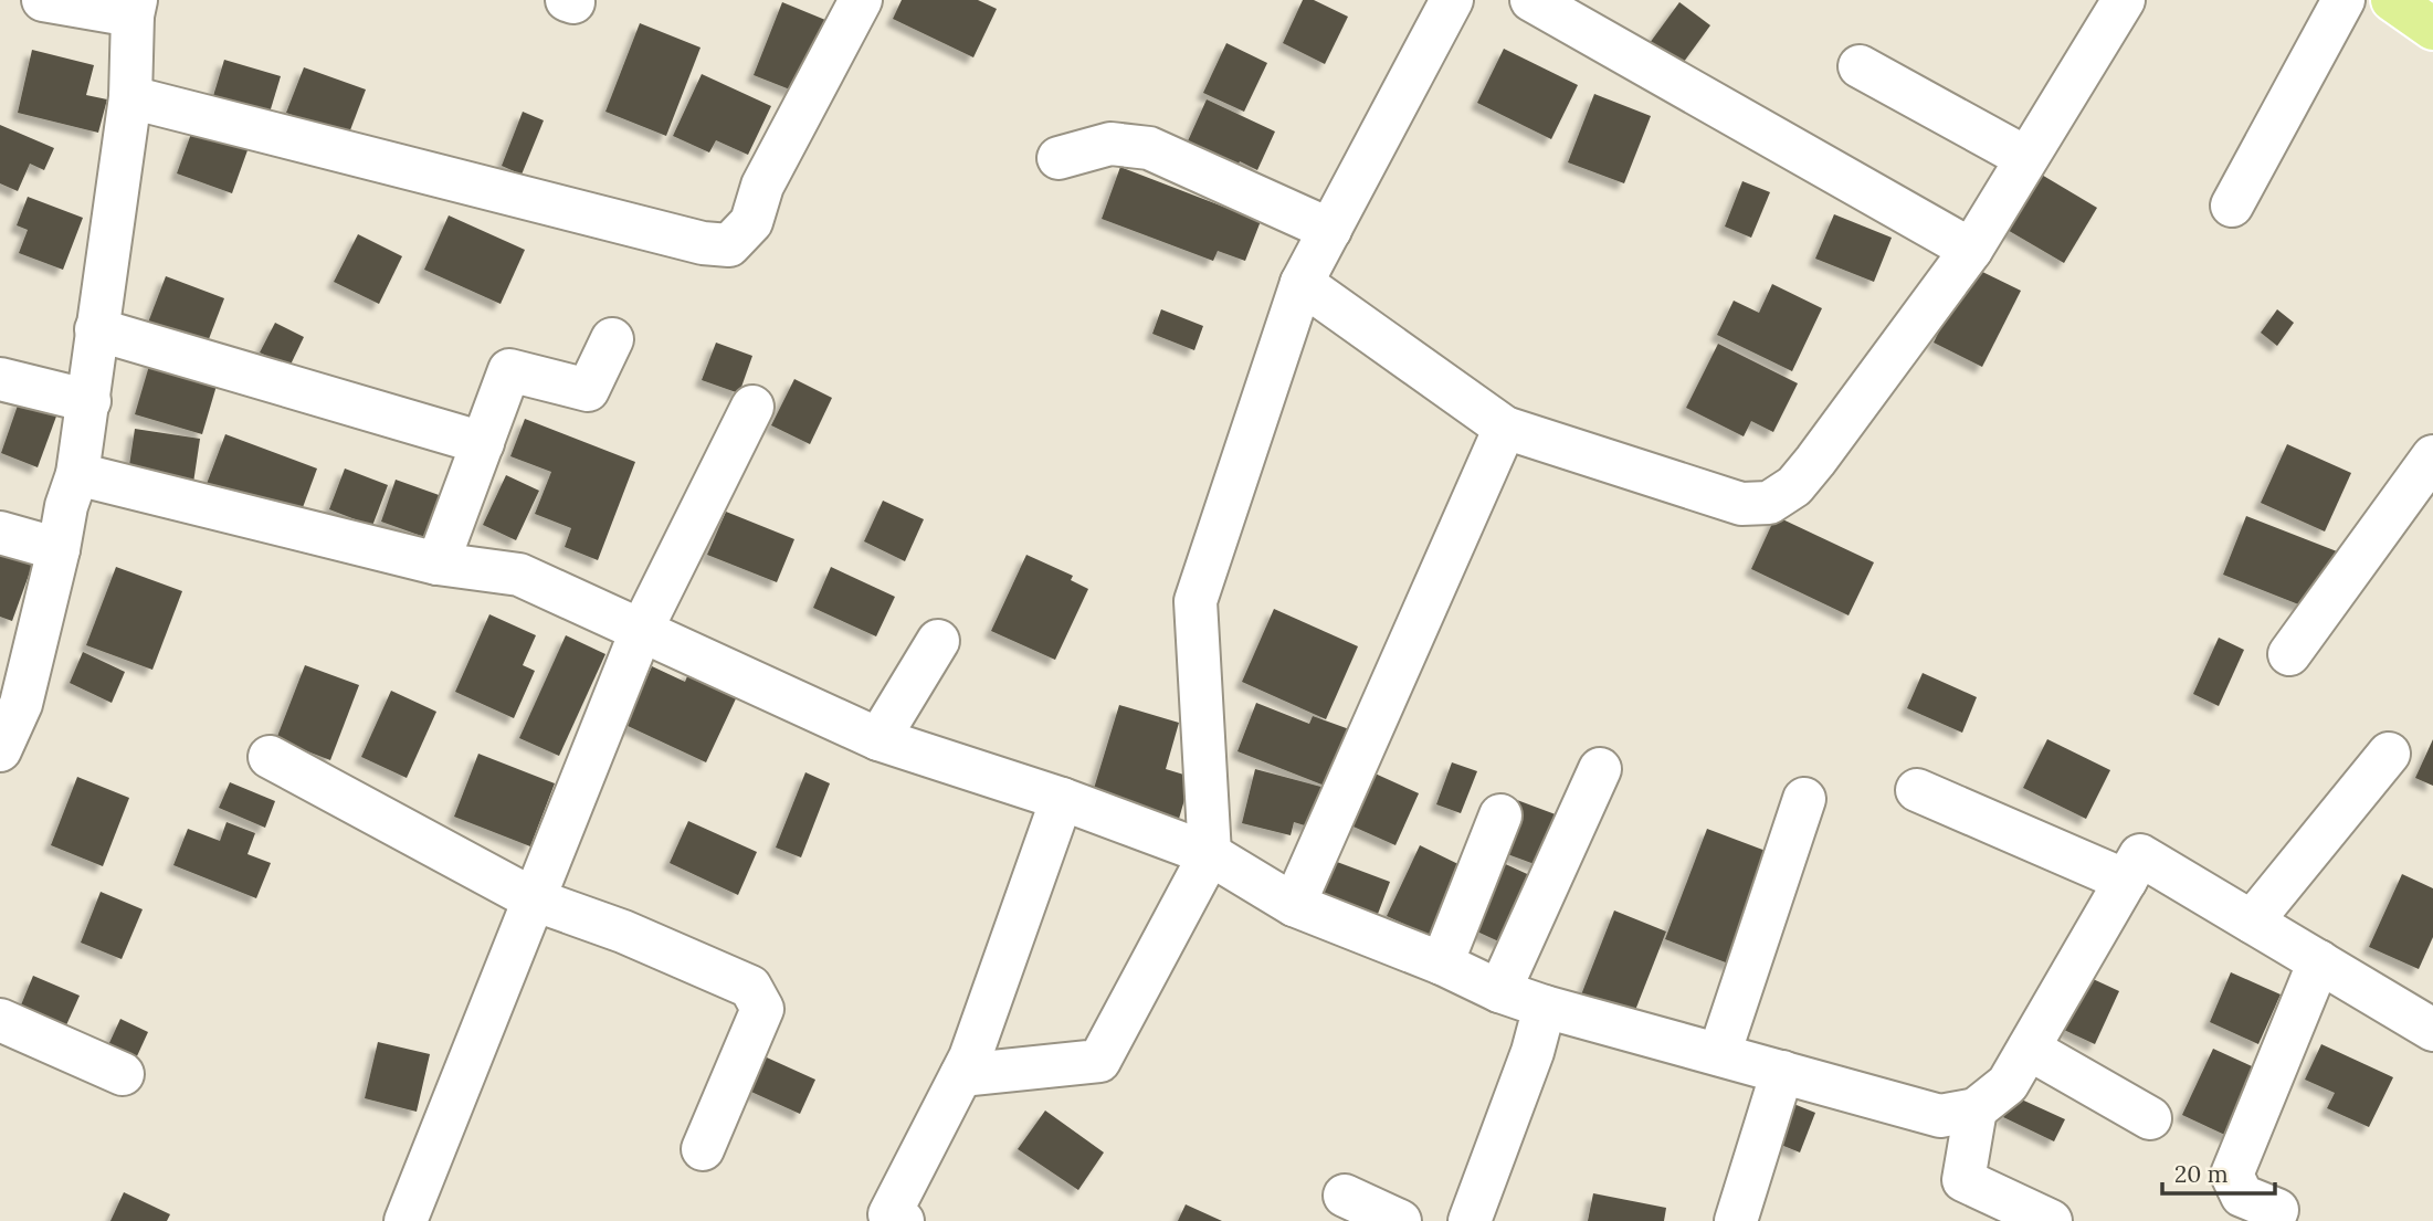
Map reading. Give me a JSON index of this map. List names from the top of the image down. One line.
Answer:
{"scale_bar":"20 m"}
